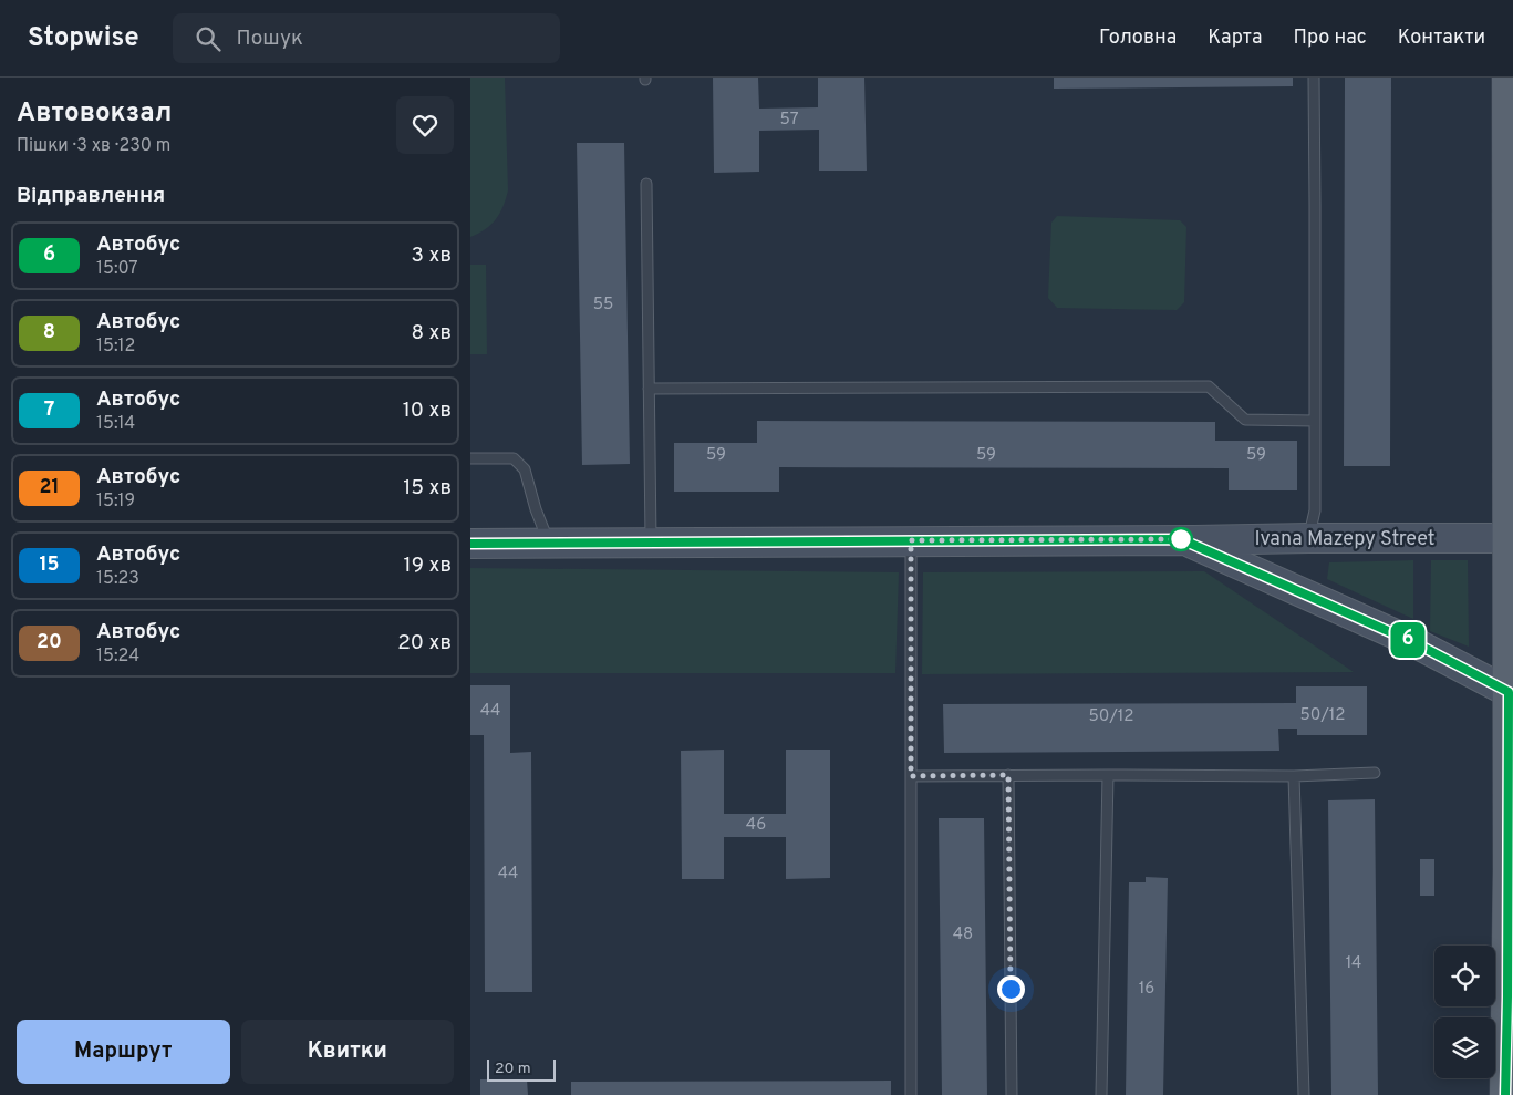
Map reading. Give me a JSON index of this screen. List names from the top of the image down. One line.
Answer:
{"streets":{"main road":["Ivana Mazepy Street"]},"lines":["bus line 6"],"house_numbers":["57","55","59","59","59","44","50/12","50/12","46","44","48","14","16"],"scale_bar":"20 m","page":{"header":"Stopwise","search":"Пошук","nav":["Головна","Карта","Про нас","Контакти"],"heading":[["Автовокзал","Пішки · 3 хв · 230 m"],"Відправлення"],"on_map":"6","list":[{"mark":"6","name":"Автобус","note":"15:07","value":"3 хв"},{"mark":"8","name":"Автобус","note":"15:12","value":"8 хв"},{"mark":"7","name":"Автобус","note":"15:14","value":"10 хв"},{"mark":"21","name":"Автобус","note":"15:19","value":"15 хв"},{"mark":"15","name":"Автобус","note":"15:23","value":"19 хв"},{"mark":"20","name":"Автобус","note":"15:24","value":"20 хв"}],"buttons":["Маршрут","Квитки"],"scale":"20 m"}}
